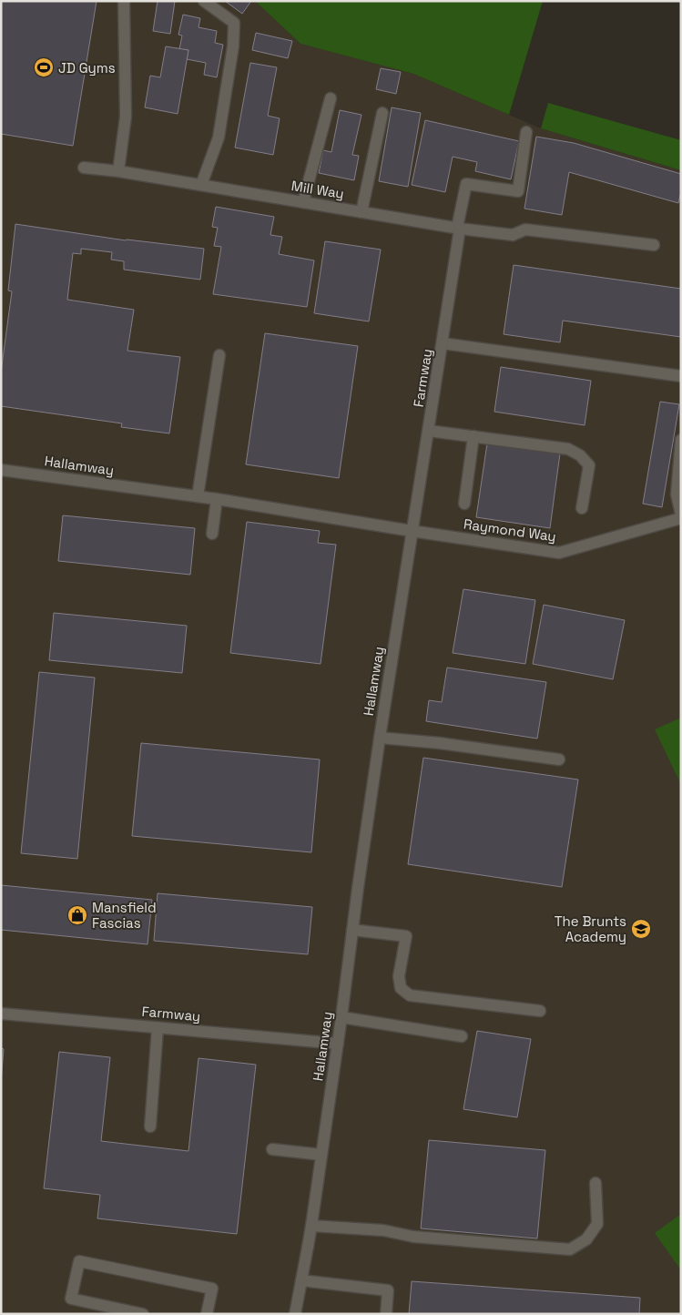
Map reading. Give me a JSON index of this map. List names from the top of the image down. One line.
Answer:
{"streets":{"street":["Mill Way","Farmway","Hallamway","Raymond Way"]},"crossings":[["Mill Way","Farmway"],["Farmway","Hallamway"],["Farmway","Raymond Way"],["Hallamway","Raymond Way"]],"places":{"sports":["JD Gyms"],"shop":["Mansfield Fascias"],"school or university":["The Brunts Academy"]}}
